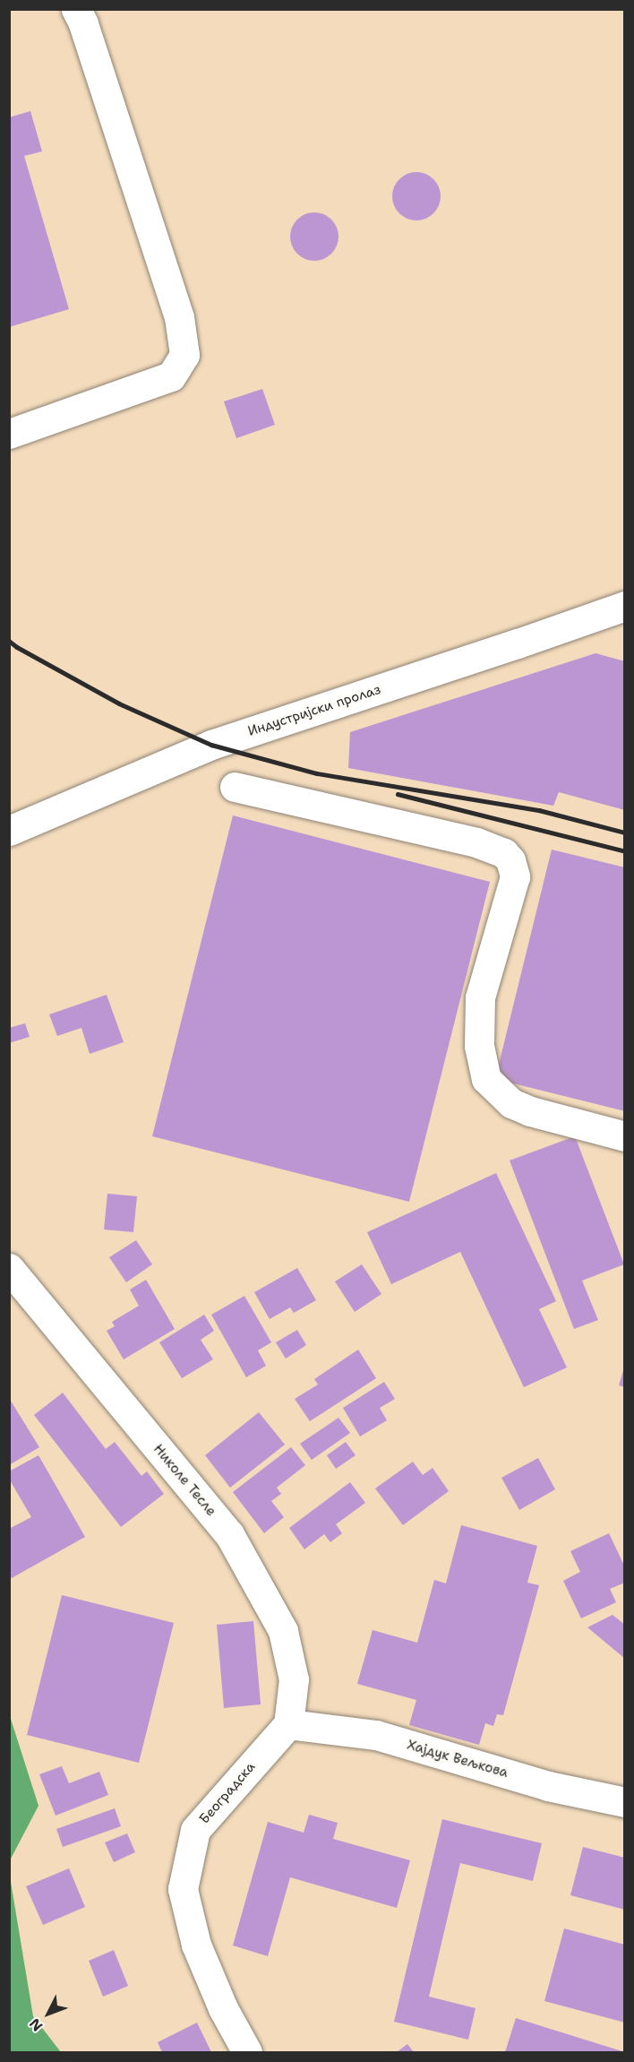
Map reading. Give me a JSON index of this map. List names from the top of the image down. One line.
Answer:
{"streets":{"street":["Индустријски пролаз","Николе Тесле","Хајдук Вељкова","Београдска"]},"crossings":[["Николе Тесле","Хајдук Вељкова"],["Николе Тесле","Београдска"],["Хајдук Вељкова","Београдска"]],"north":"bottom left"}
